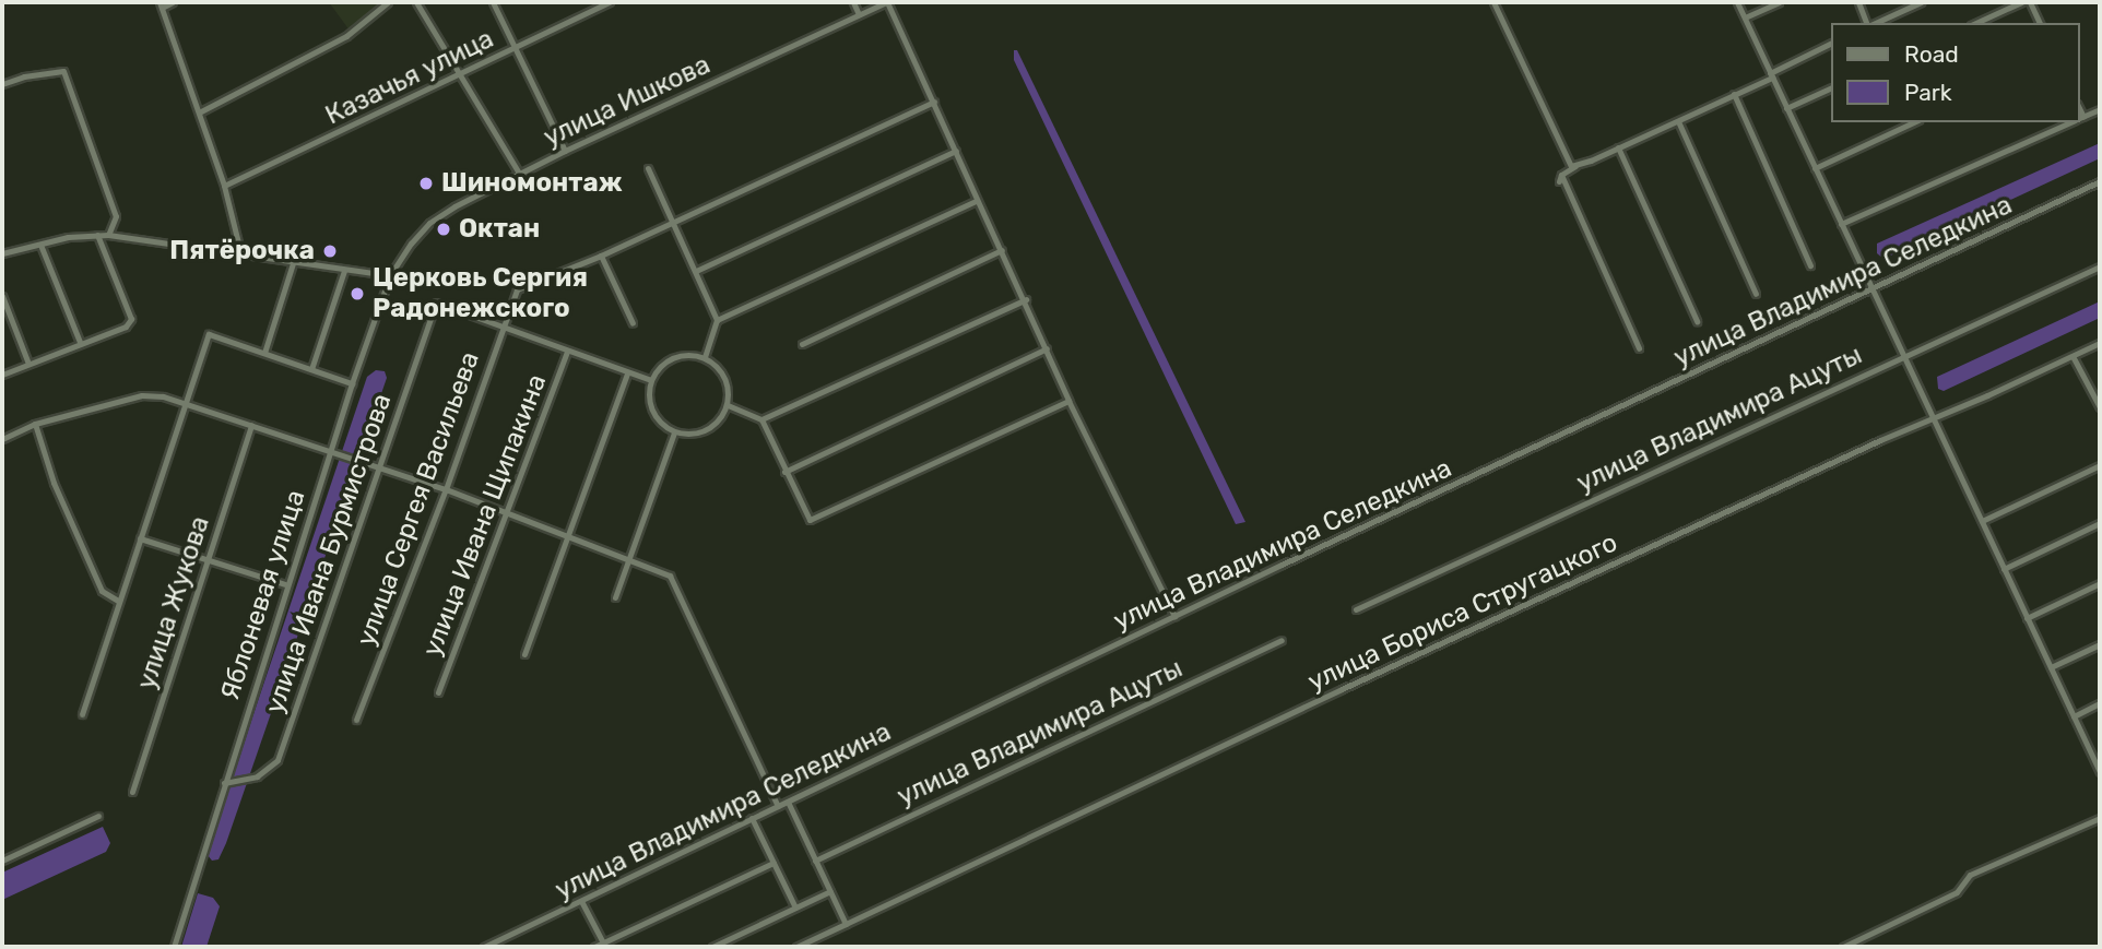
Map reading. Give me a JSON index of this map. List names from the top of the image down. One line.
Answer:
{"streets":{"street":["Казачья улица","улица Ишкова","улица Владимира Селедкина","улица Владимира Ацуты","улица Сергея Васильева","улица Ивана Щипакина","улица Ивана Бурмистрова","Яблоневая улица","улица Жукова","улица Бориса Стругацкого"]},"crossings":[["улица Ишкова","Яблоневая улица"],["улица Сергея Васильева","улица Ивана Бурмистрова"],["улица Ивана Бурмистрова","Яблоневая улица"]],"places":["Шиномонтаж","Октан","Пятёрочка","Церковь Сергия Радонежского"],"legend":["Road","Park"]}
